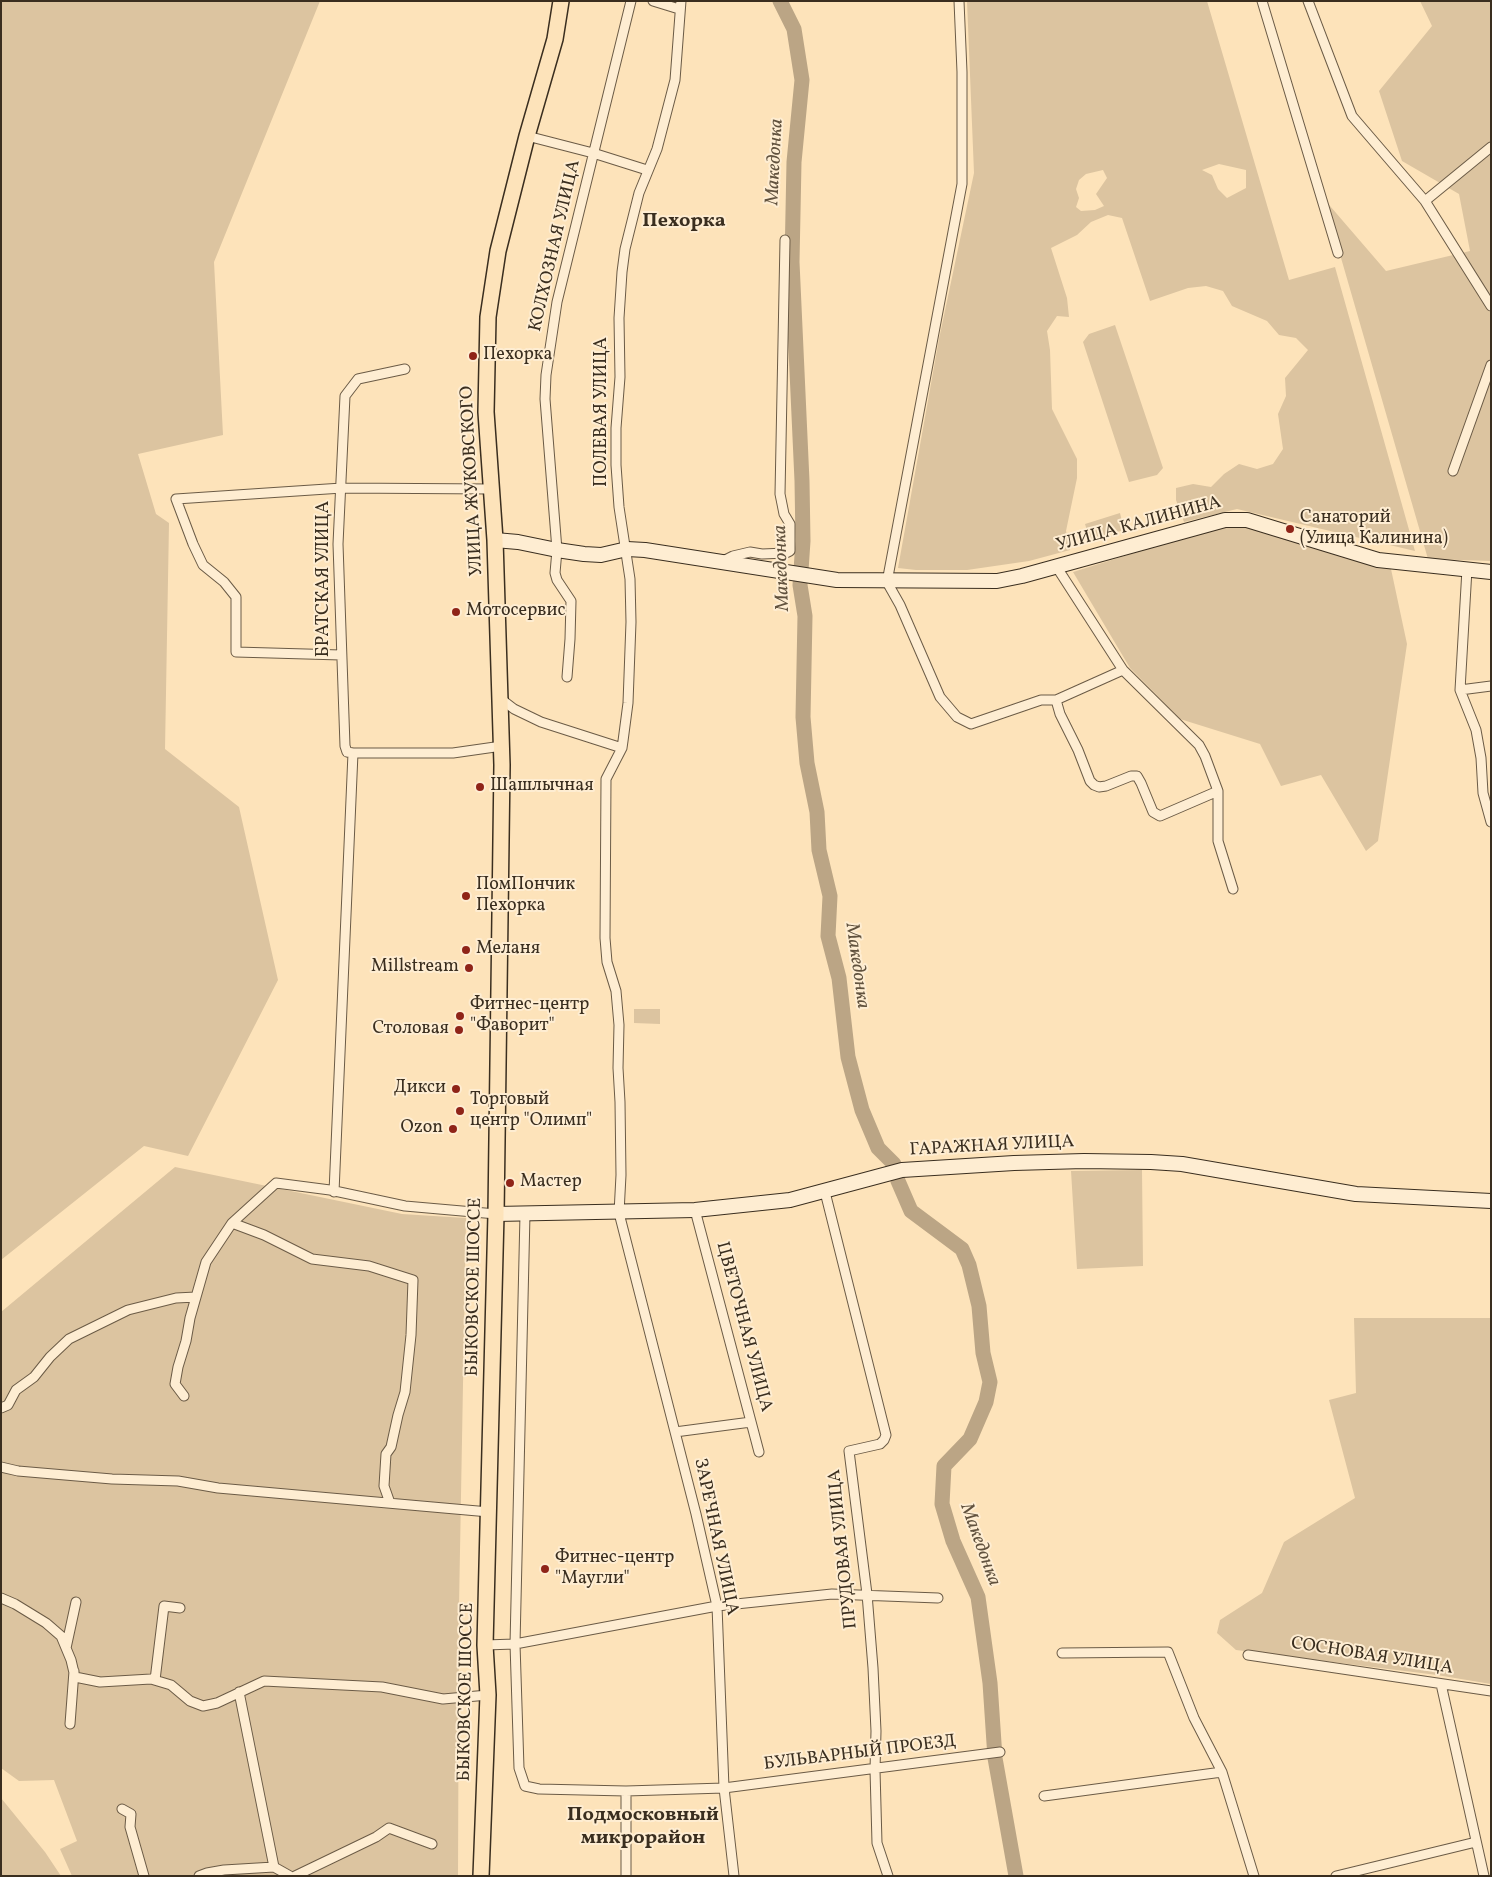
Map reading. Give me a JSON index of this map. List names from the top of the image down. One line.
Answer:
{"streets":{"main road":["УЛИЦА ЖУКОВСКОГО","УЛИЦА КАЛИНИНА","ГАРАЖНАЯ УЛИЦА","БЫКОВСКОЕ ШОССЕ"],"street":["КОЛХОЗНАЯ УЛИЦА","ПОЛЕВАЯ УЛИЦА","БРАТСКАЯ УЛИЦА","ЦВЕТОЧНАЯ УЛИЦА","ЗАРЕЧНАЯ УЛИЦА","ПРУДОВАЯ УЛИЦА","СОСНОВАЯ УЛИЦА","БУЛЬВАРНЫЙ ПРОЕЗД"]},"crossings":[["КОЛХОЗНАЯ УЛИЦА","УЛИЦА КАЛИНИНА"],["ПОЛЕВАЯ УЛИЦА","УЛИЦА КАЛИНИНА"],["ПОЛЕВАЯ УЛИЦА","ГАРАЖНАЯ УЛИЦА"],["ПОЛЕВАЯ УЛИЦА","ЗАРЕЧНАЯ УЛИЦА"],["УЛИЦА ЖУКОВСКОГО","УЛИЦА КАЛИНИНА"],["УЛИЦА ЖУКОВСКОГО","БЫКОВСКОЕ ШОССЕ"],["ГАРАЖНАЯ УЛИЦА","БЫКОВСКОЕ ШОССЕ"],["ГАРАЖНАЯ УЛИЦА","ЦВЕТОЧНАЯ УЛИЦА"],["ГАРАЖНАЯ УЛИЦА","ЗАРЕЧНАЯ УЛИЦА"],["ГАРАЖНАЯ УЛИЦА","ПРУДОВАЯ УЛИЦА"],["ЗАРЕЧНАЯ УЛИЦА","БУЛЬВАРНЫЙ ПРОЕЗД"],["ПРУДОВАЯ УЛИЦА","БУЛЬВАРНЫЙ ПРОЕЗД"]],"districts":["Пехорка","Подмосковный микрорайон"],"water":["Македонка"],"places":["Пехорка","Санаторий (Улица Калинина)","Мотосервис","Шашлычная","ПомПончик Пехорка","Меланя","Millstream","Фитнес-центр \"Фаворит\"","Столовая","Дикси","Торговый центр \"Олимп\"","Ozon","Мастер","Фитнес-центр \"Маугли\""]}
